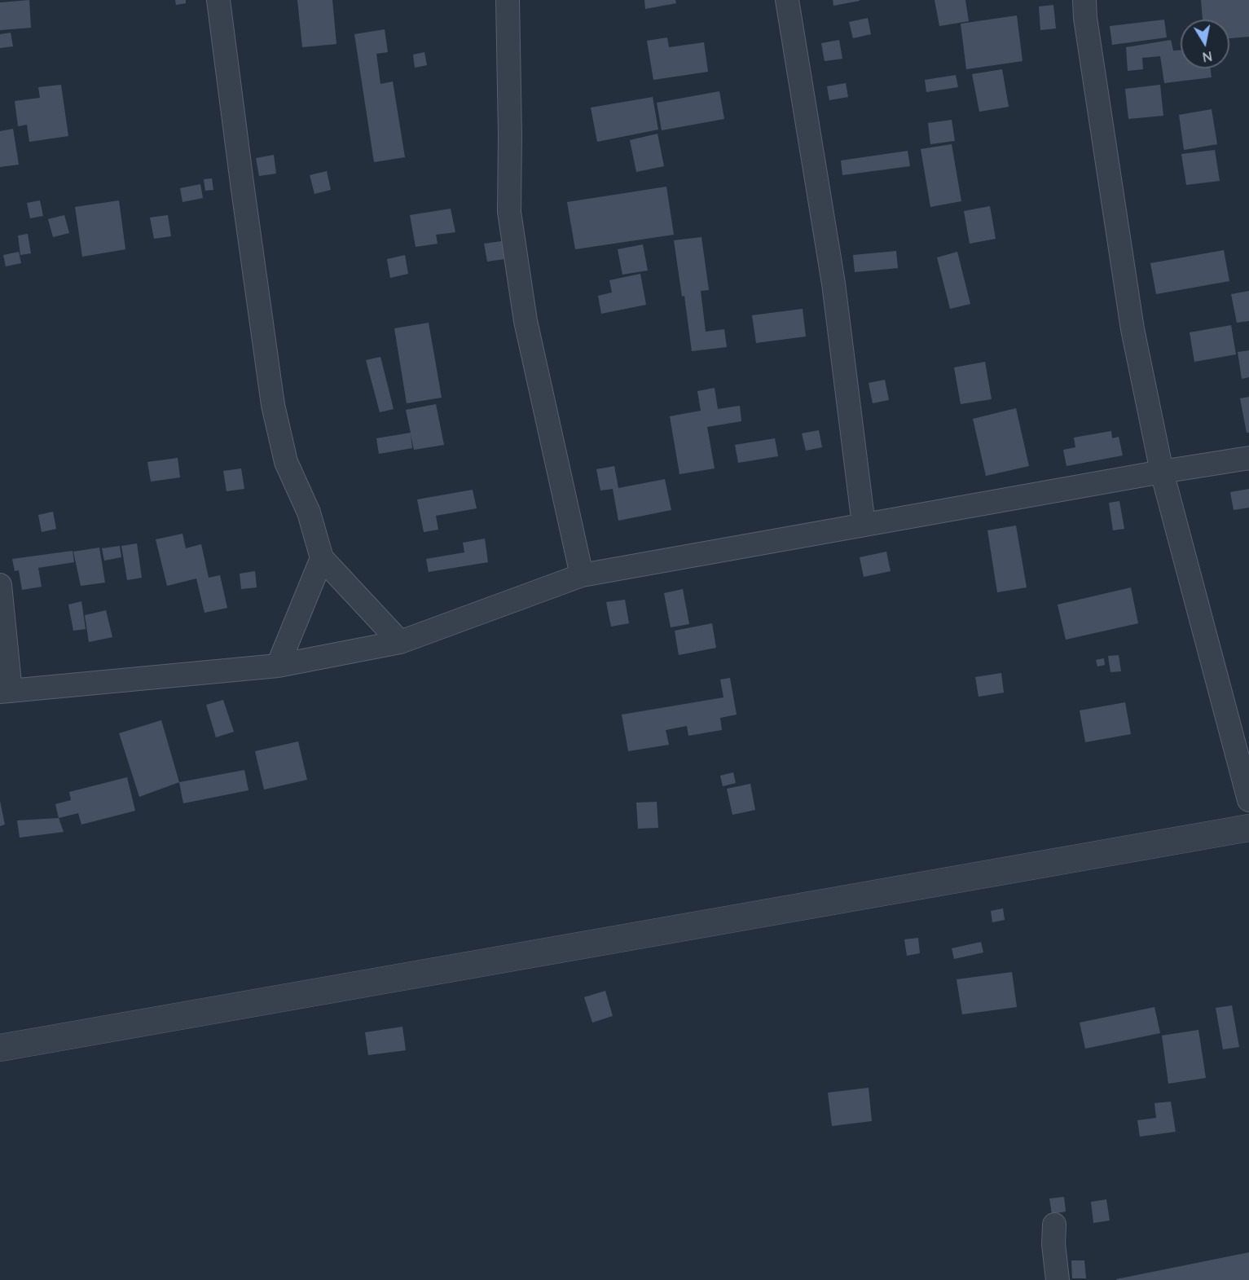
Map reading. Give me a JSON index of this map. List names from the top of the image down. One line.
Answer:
{"north":"bottom"}
